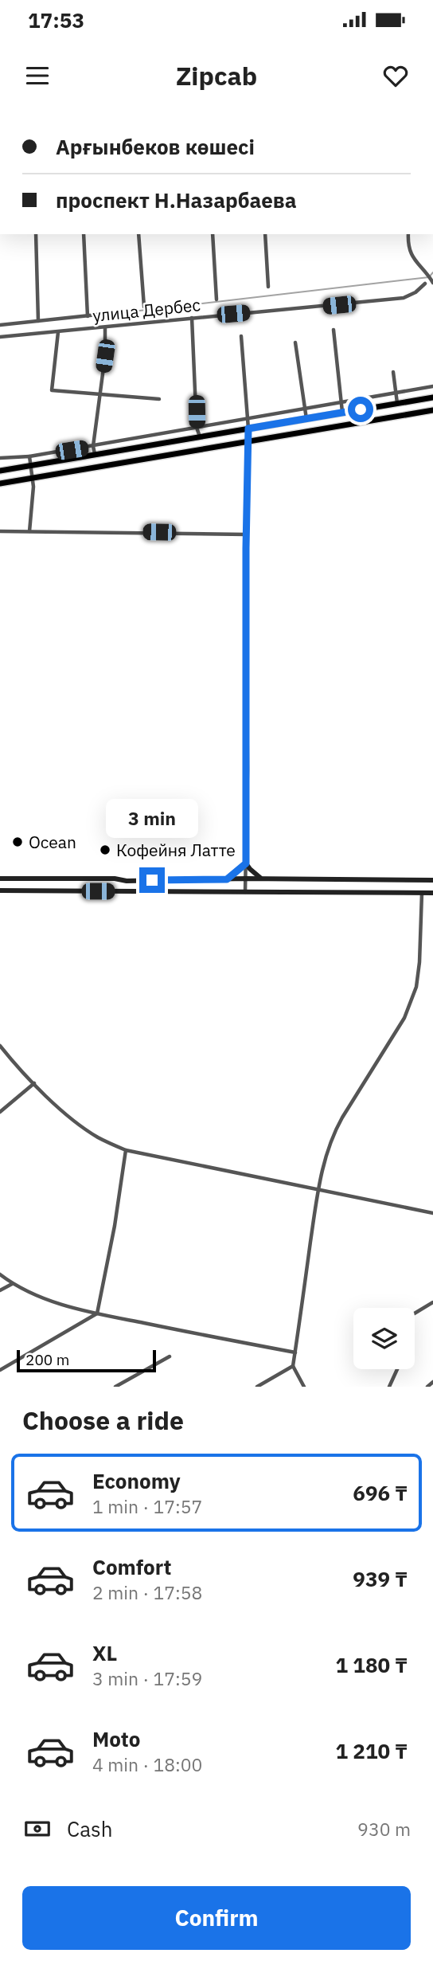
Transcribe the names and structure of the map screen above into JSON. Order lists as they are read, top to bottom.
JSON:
{
  "streets": {
    "street": ["улица Дербес"]
  },
  "places": ["Ocean", "Кофейня Латте"],
  "scale_bar": "200 m",
  "page": {
    "status": "17:53",
    "header": "Zipcab",
    "banner": ["Арғынбеков көшесі", "проспект Н.Назарбаева"],
    "bubble": "3 min",
    "scale": "200 m",
    "heading": "Choose a ride",
    "list": [
      {
        "name": "Economy",
        "note": "1 min · 17:57",
        "value": "696 ₸"
      },
      {
        "name": "Comfort",
        "note": "2 min · 17:58",
        "value": "939 ₸"
      },
      {
        "name": "XL",
        "note": "3 min · 17:59",
        "value": "1 180 ₸"
      },
      {
        "name": "Moto",
        "note": "4 min · 18:00",
        "value": "1 210 ₸"
      }
    ],
    "pay": ["Cash", "930 m"],
    "buttons": "Confirm"
  }
}
